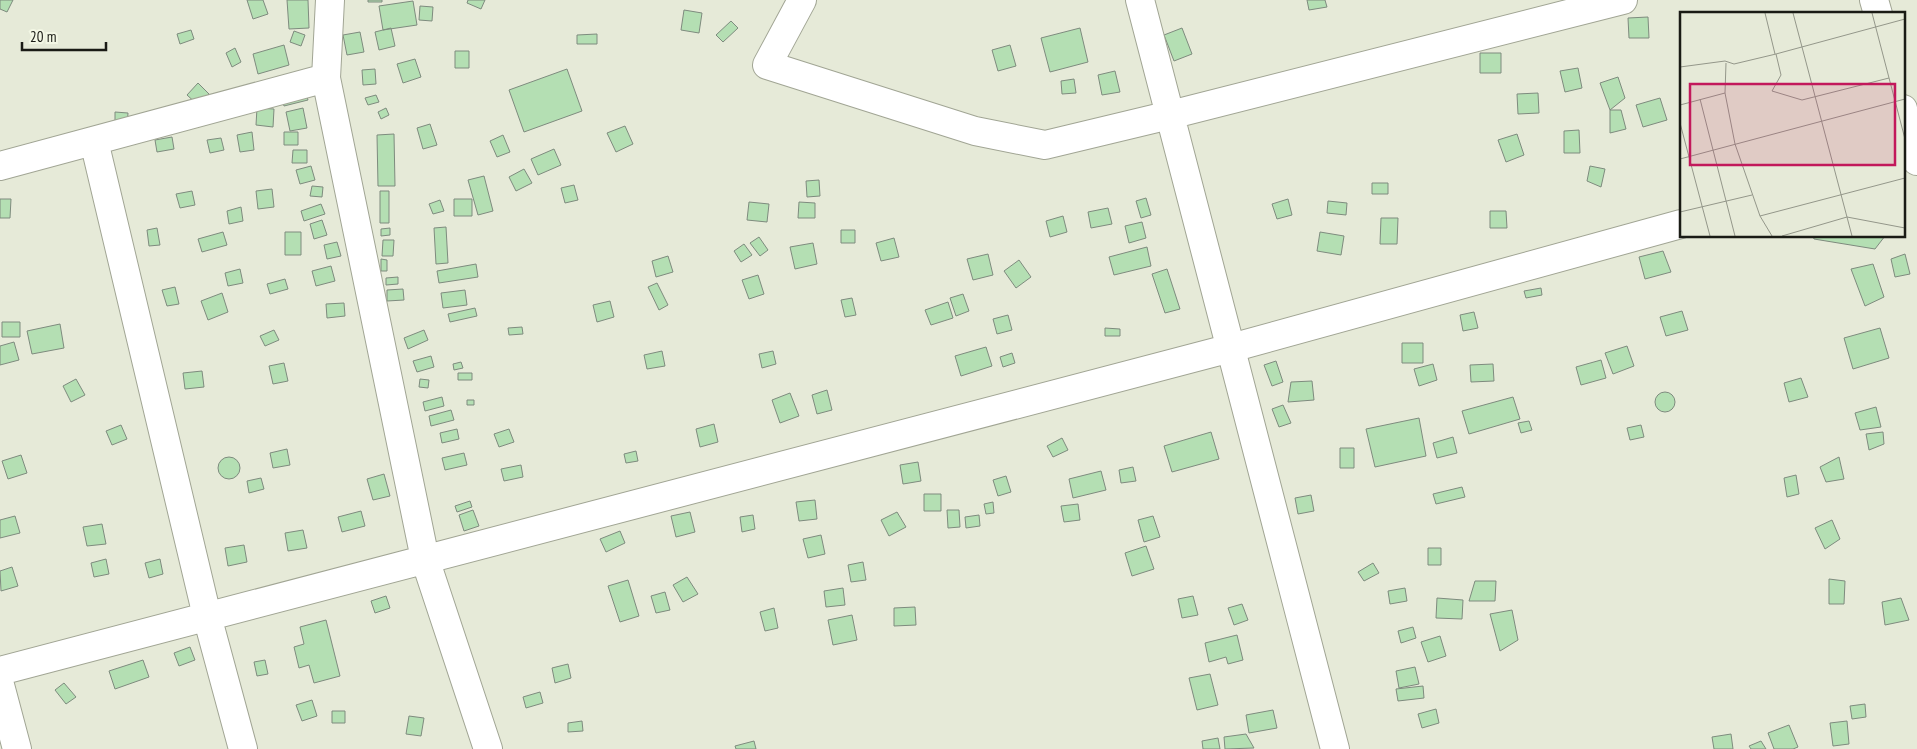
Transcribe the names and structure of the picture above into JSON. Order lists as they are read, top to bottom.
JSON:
{
  "scale_bar": "20 m"
}
